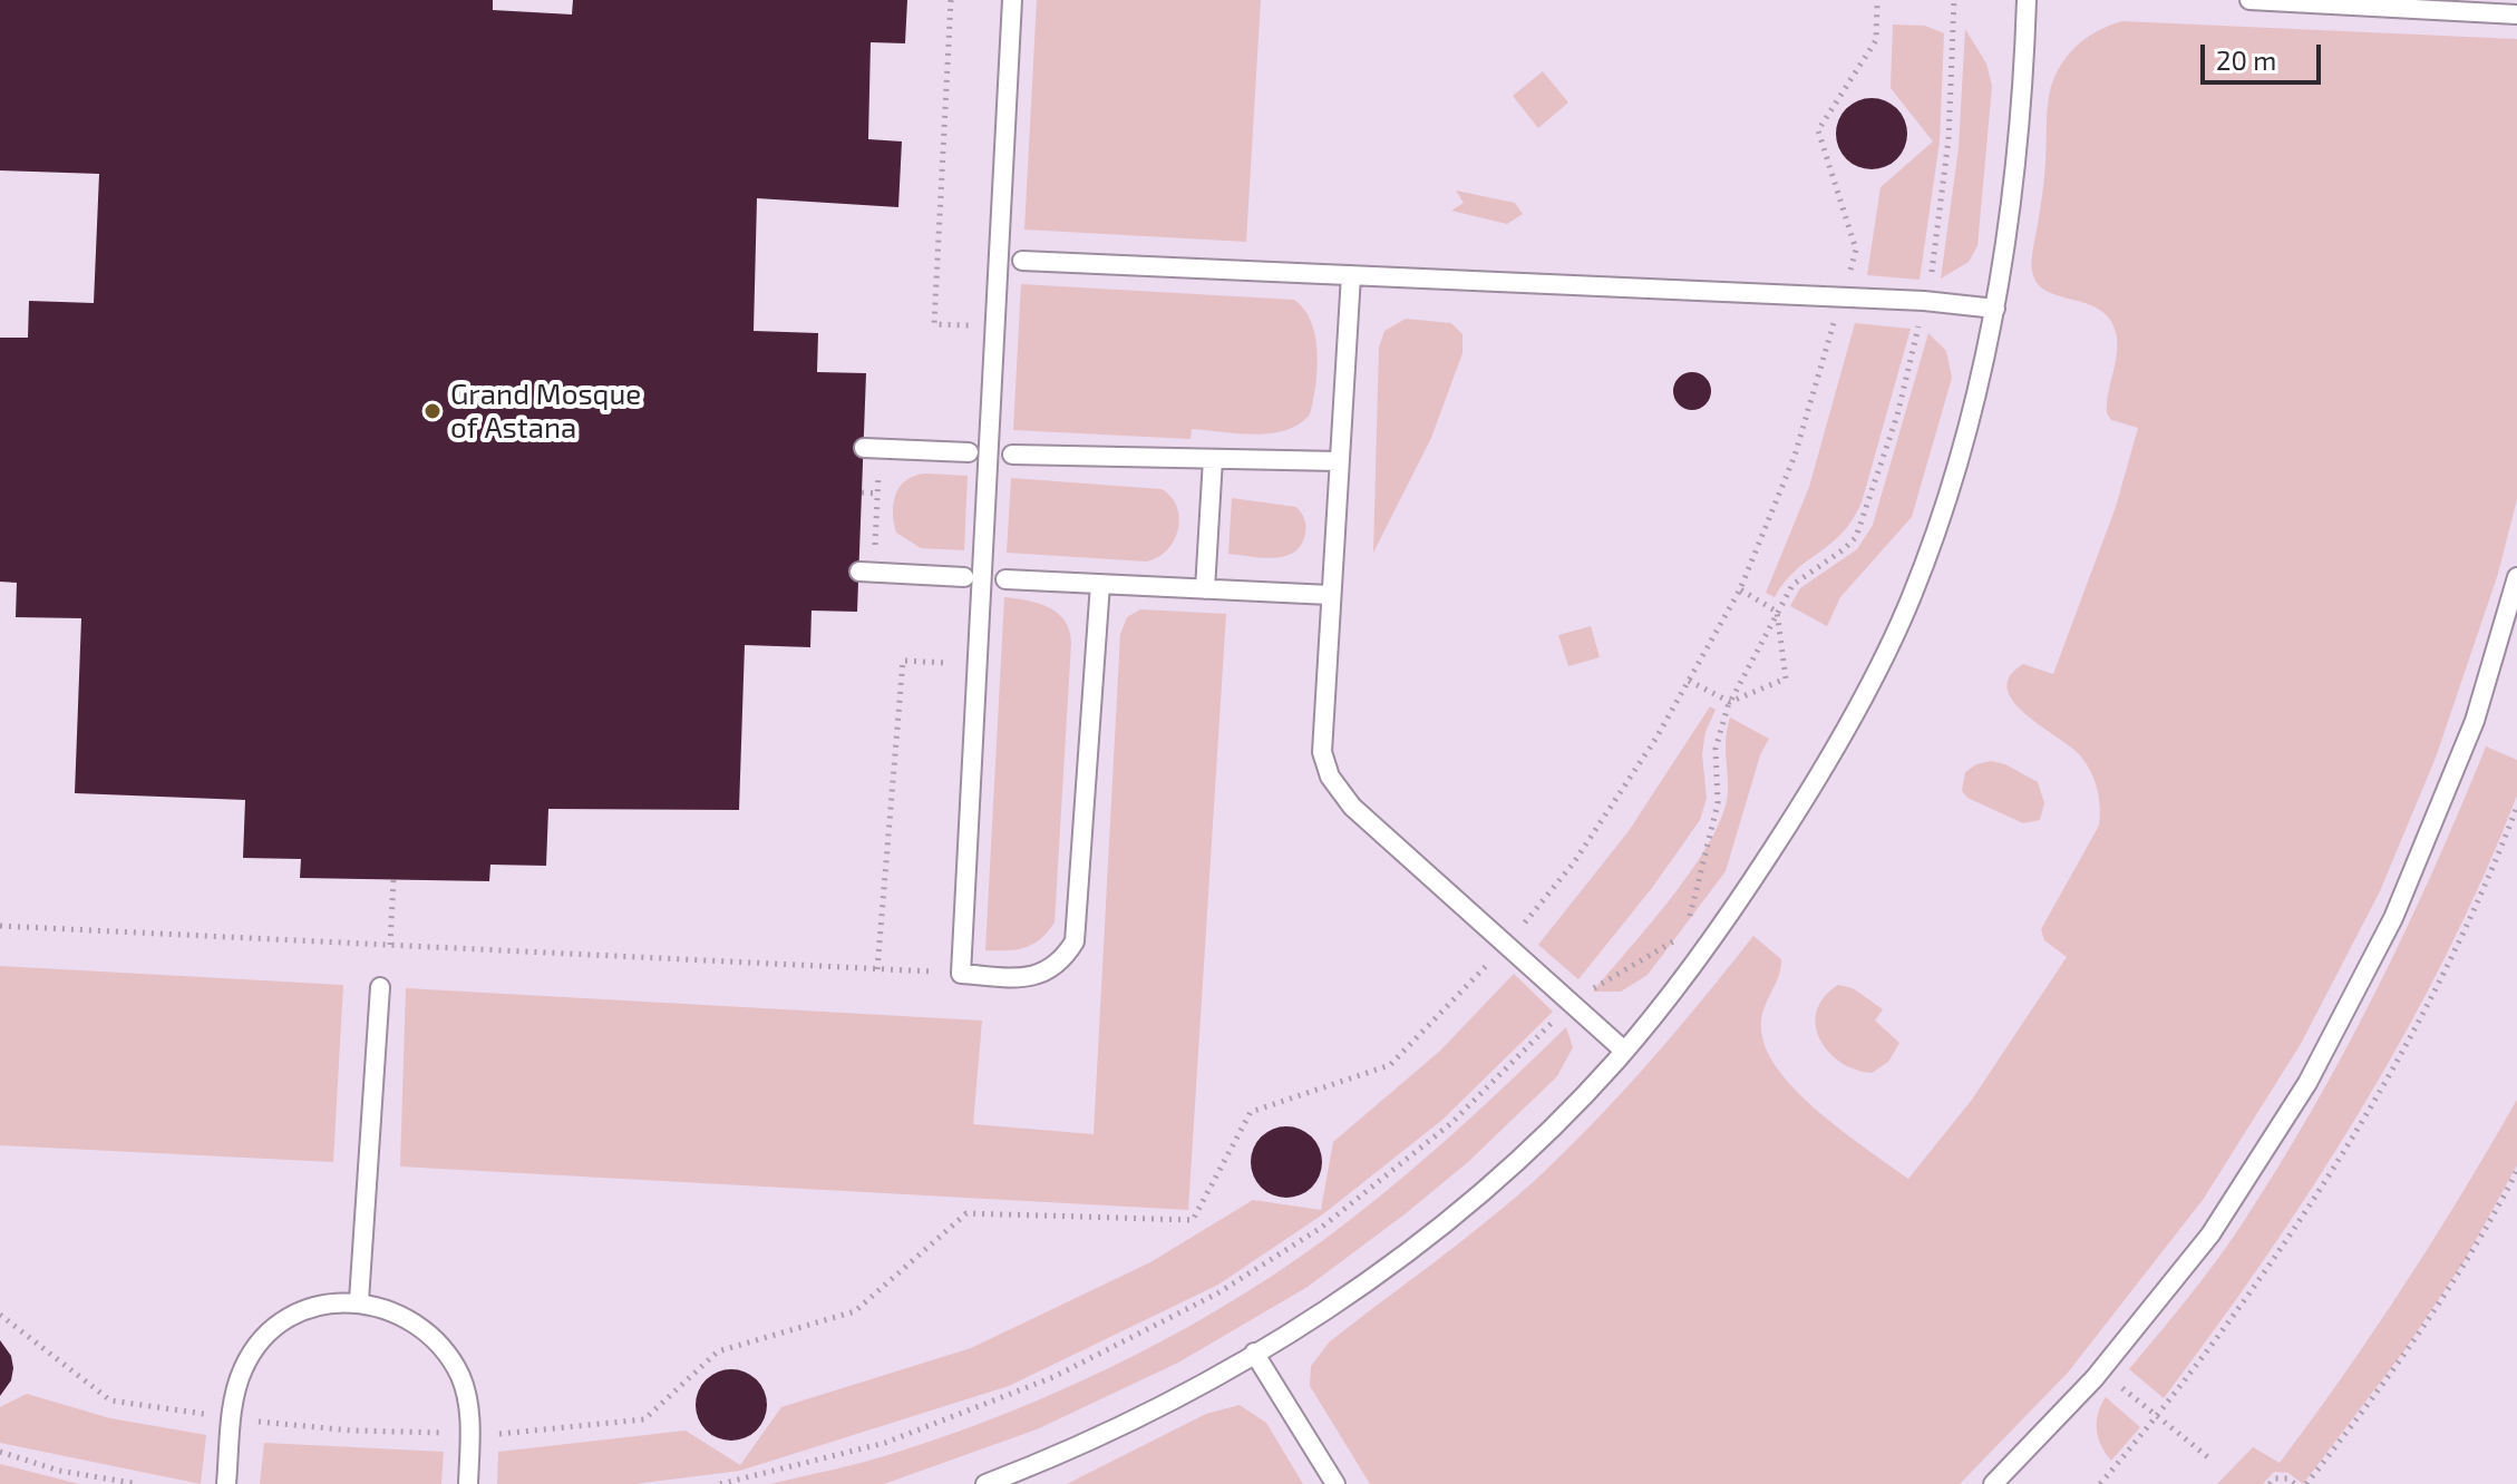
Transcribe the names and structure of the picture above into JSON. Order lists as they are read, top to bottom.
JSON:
{
  "places": ["Grand Mosque of Astana"],
  "scale_bar": "20 m"
}
